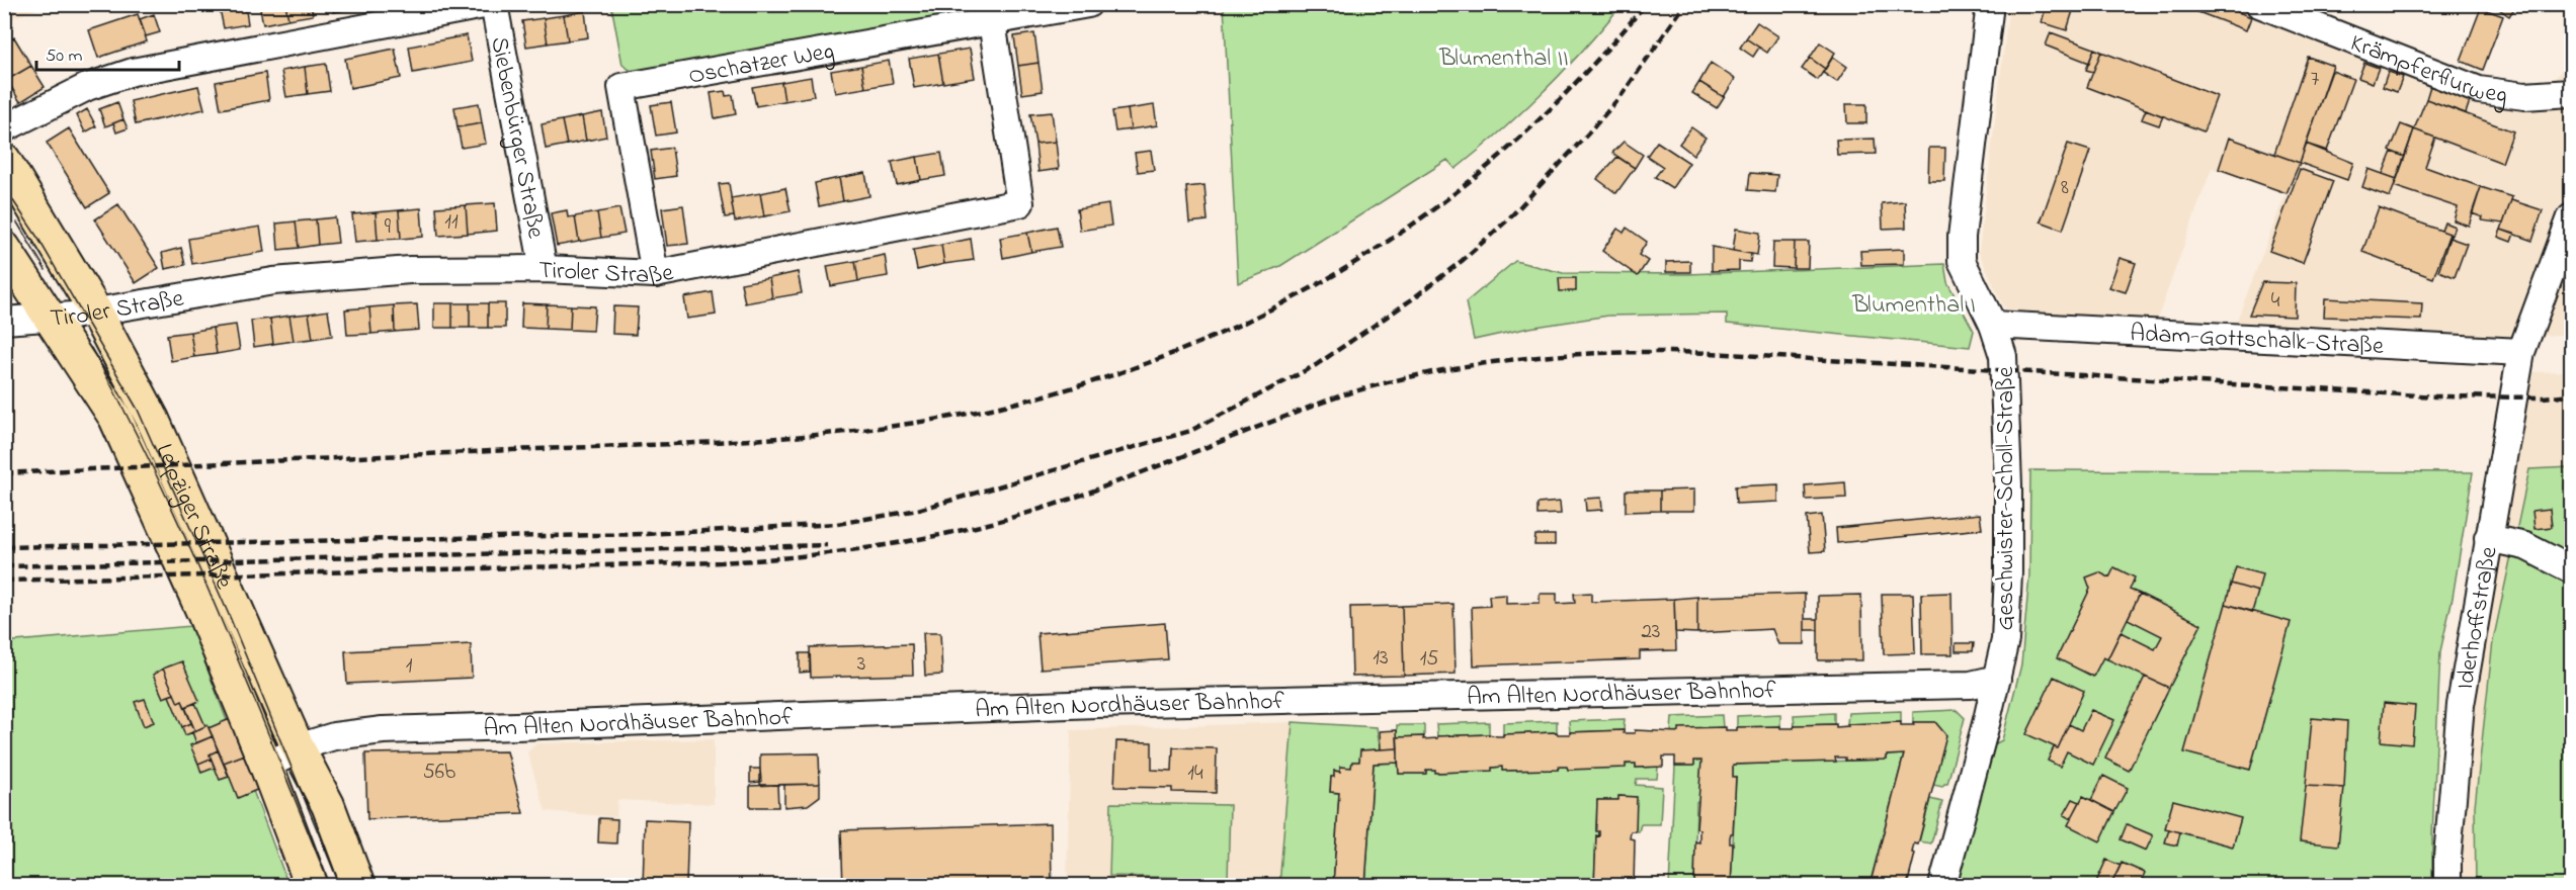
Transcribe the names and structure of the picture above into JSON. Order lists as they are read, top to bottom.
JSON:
{
  "streets": {
    "main road": ["Leipziger Straße"],
    "street": [
      "Oschatzer Weg",
      "Krämpferflurweg",
      "Siebenbürger Straße",
      "Tiroler Straße",
      "Adam-Gottschalk-Straße",
      "Geschwister-Scholl-Straße",
      "Iderhoffstraße",
      "Am Alten Nordhäuser Bahnhof"
    ]
  },
  "crossings": [
    ["Oschatzer Weg", "Tiroler Straße"],
    ["Siebenbürger Straße", "Tiroler Straße"],
    ["Tiroler Straße", "Leipziger Straße"],
    ["Adam-Gottschalk-Straße", "Geschwister-Scholl-Straße"],
    ["Adam-Gottschalk-Straße", "Iderhoffstraße"],
    ["Geschwister-Scholl-Straße", "Am Alten Nordhäuser Bahnhof"],
    ["Leipziger Straße", "Am Alten Nordhäuser Bahnhof"]
  ],
  "parks": ["Blumenthal II", "Blumenthal I"],
  "house_numbers": [
    "7",
    "8",
    "11",
    "9",
    "4",
    "23",
    "13",
    "15",
    "3",
    "1",
    "56b",
    "14"
  ],
  "scale_bar": "50 m"
}
